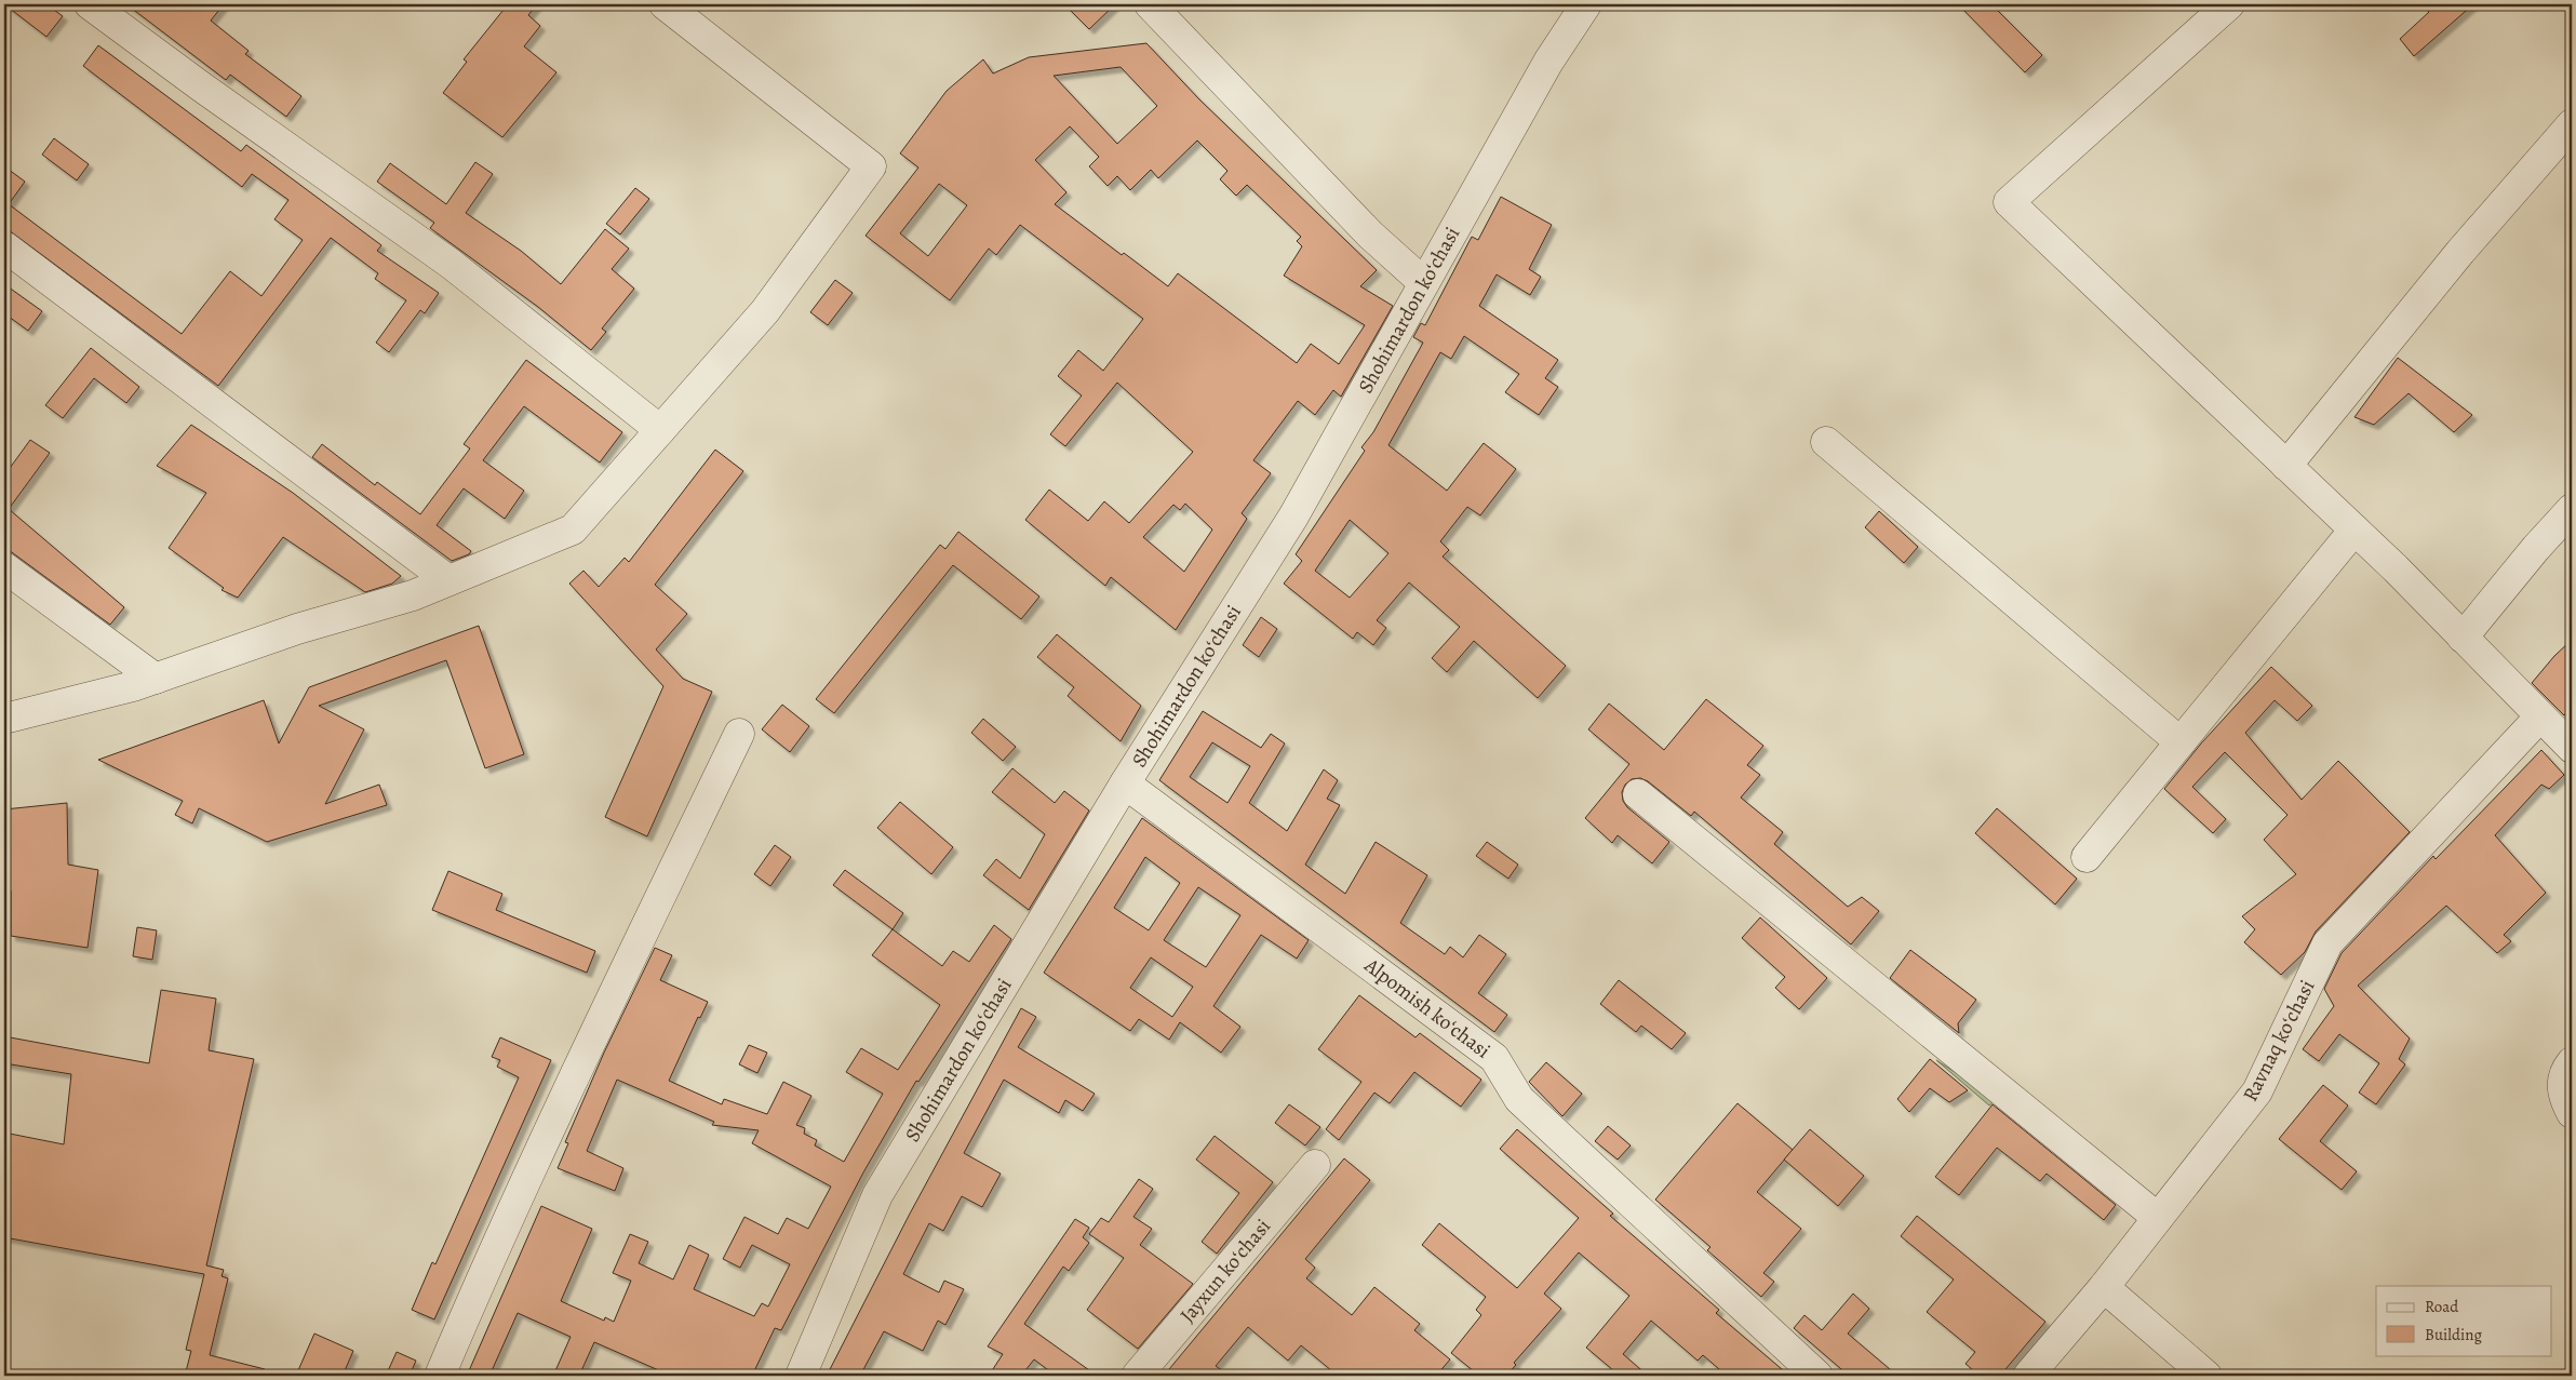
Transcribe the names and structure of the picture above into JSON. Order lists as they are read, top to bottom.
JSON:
{
  "streets": {
    "street": [
      "Shohimardon koʻchasi",
      "Alpomish koʻchasi",
      "Ravnaq koʻchasi",
      "Jayxun koʻchasi"
    ]
  },
  "crossings": [
    ["Shohimardon koʻchasi", "Alpomish koʻchasi"]
  ],
  "legend": ["Road", "Building"]
}
